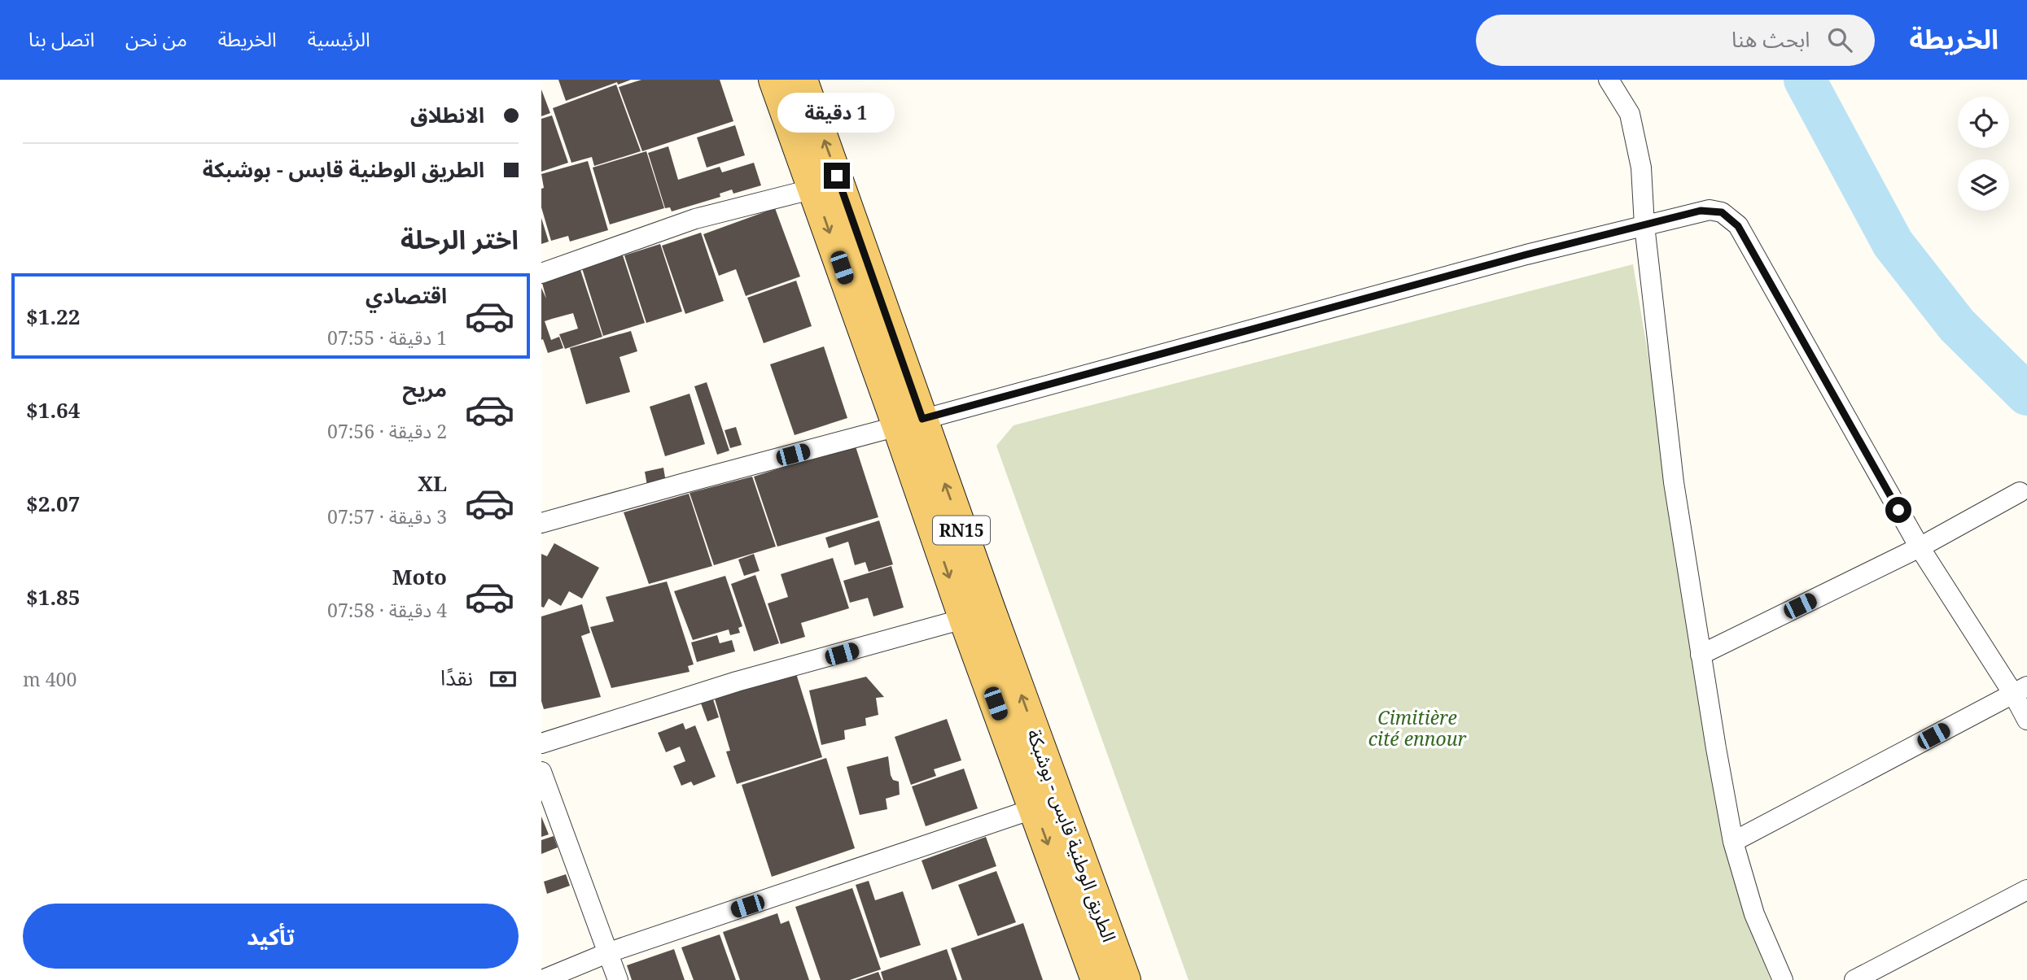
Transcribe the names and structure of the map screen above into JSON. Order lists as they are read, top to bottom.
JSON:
{
  "streets": {
    "main road": ["RN15", "الطريق الوطنية قابس - بوشبكة"]
  },
  "parks": ["Cimitière cité ennour"],
  "page": {
    "header": "الخريطة",
    "search": "ابحث هنا",
    "nav": [
      "الرئيسية",
      "الخريطة",
      "من نحن",
      "اتصل بنا"
    ],
    "banner": ["الانطلاق", "الطريق الوطنية قابس - بوشبكة"],
    "bubble": "1 دقيقة",
    "heading": "اختر الرحلة",
    "list": [
      {
        "name": "اقتصادي",
        "note": "1 دقيقة · 07:55",
        "value": "$1.22"
      },
      {
        "name": "مريح",
        "note": "2 دقيقة · 07:56",
        "value": "$1.64"
      },
      {
        "name": "XL",
        "note": "3 دقيقة · 07:57",
        "value": "$2.07"
      },
      {
        "name": "Moto",
        "note": "4 دقيقة · 07:58",
        "value": "$1.85"
      }
    ],
    "pay": ["نقدًا", "400 m"],
    "buttons": "تأكيد"
  }
}
